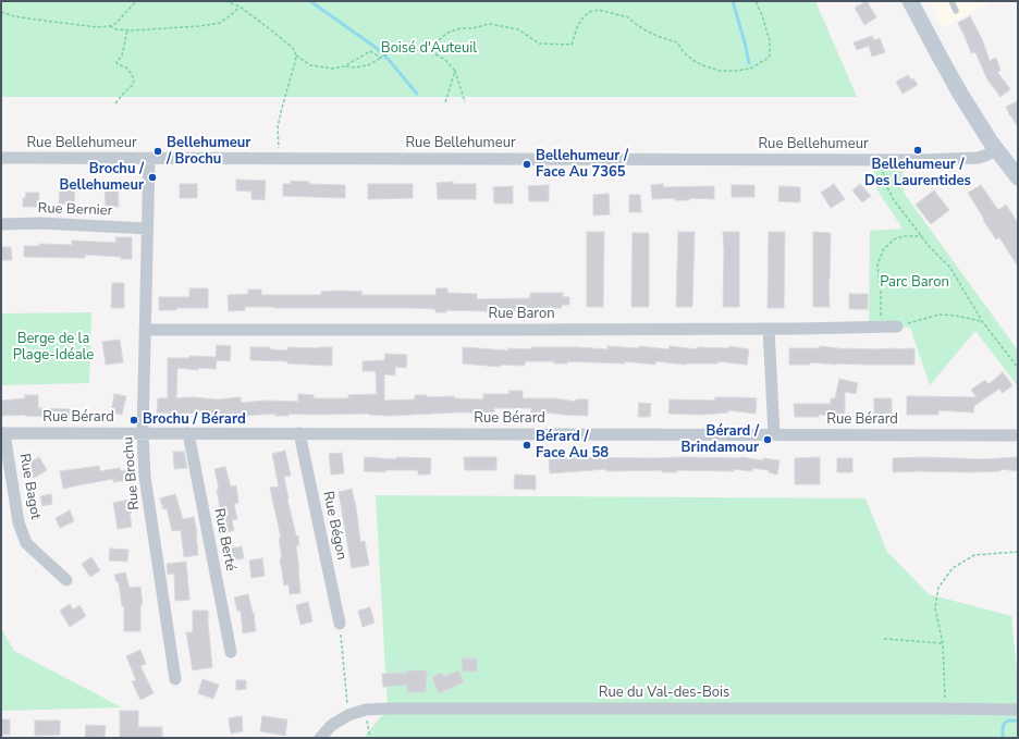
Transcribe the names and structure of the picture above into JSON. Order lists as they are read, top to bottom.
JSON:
{
  "streets": {
    "street": [
      "Rue Bellehumeur",
      "Rue Bernier",
      "Rue Baron",
      "Rue Bérard",
      "Rue Brochu",
      "Rue Bagot",
      "Rue Bégon",
      "Rue Berté",
      "Rue du Val-des-Bois"
    ]
  },
  "crossings": [
    ["Rue Bellehumeur", "Rue Brochu"],
    ["Rue Bernier", "Rue Brochu"],
    ["Rue Baron", "Rue Brochu"],
    ["Rue Bérard", "Rue Brochu"],
    ["Rue Bérard", "Rue Bagot"],
    ["Rue Bérard", "Rue Bégon"],
    ["Rue Bérard", "Rue Berté"]
  ],
  "parks": ["Boisé d'Auteuil", "Parc Baron", "Berge de la Plage-Idéale"],
  "places": [
    "Bellehumeur / Des Laurentides",
    "Bellehumeur / Brochu",
    "Bellehumeur / Face Au 7365",
    "Brochu / Bellehumeur",
    "Brochu / Bérard",
    "Bérard / Brindamour",
    "Bérard / Face Au 58"
  ]
}
